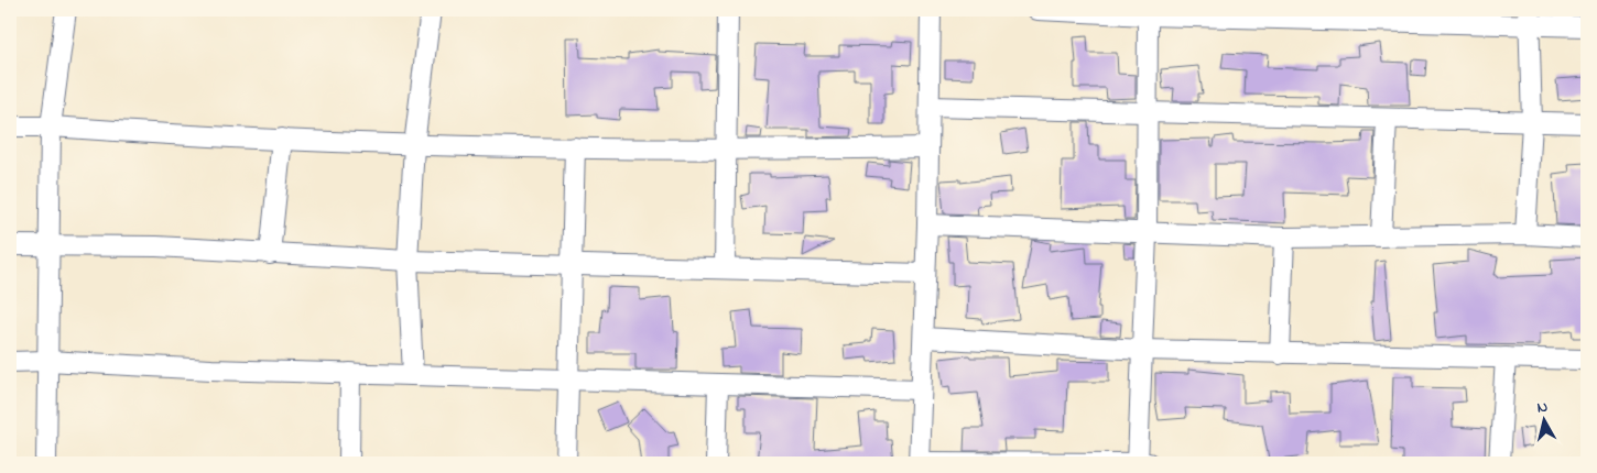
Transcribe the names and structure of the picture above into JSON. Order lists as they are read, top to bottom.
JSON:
{
  "north": "top"
}
